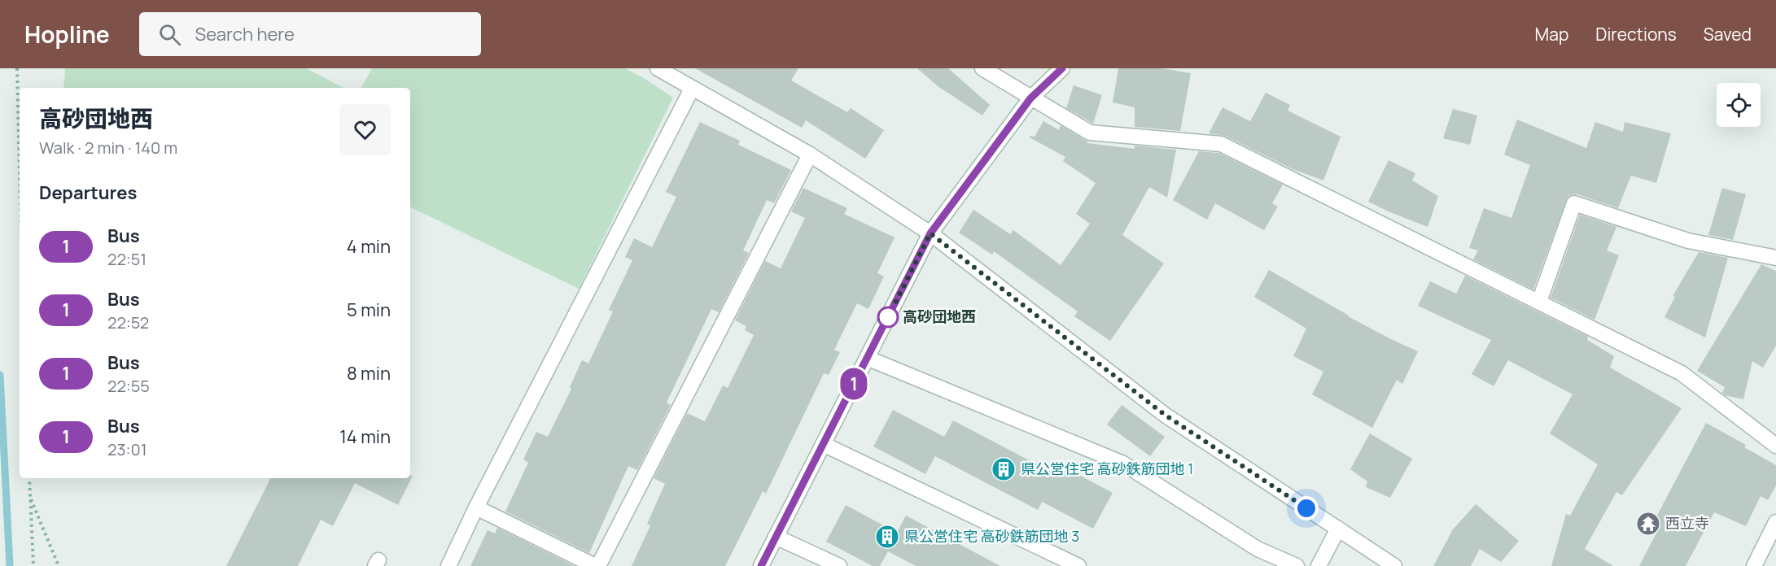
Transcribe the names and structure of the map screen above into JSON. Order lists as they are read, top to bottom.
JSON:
{
  "places": {
    "other": ["高砂団地西"],
    "building": ["県公営住宅 高砂鉄筋団地 1", "県公営住宅 高砂鉄筋団地 3"],
    "temple": ["西立寺"]
  },
  "lines": ["bus line 1"],
  "page": {
    "header": "Hopline",
    "search": "Search here",
    "nav": ["Map", "Directions", "Saved"],
    "on_map": "1",
    "heading": [
      ["高砂団地西", "Walk · 2 min · 140 m"],
      "Departures"
    ],
    "list": [
      {
        "mark": "1",
        "name": "Bus",
        "note": "22:51",
        "value": "4 min"
      },
      {
        "mark": "1",
        "name": "Bus",
        "note": "22:52",
        "value": "5 min"
      },
      {
        "mark": "1",
        "name": "Bus",
        "note": "22:55",
        "value": "8 min"
      },
      {
        "mark": "1",
        "name": "Bus",
        "note": "23:01",
        "value": "14 min"
      }
    ]
  }
}
